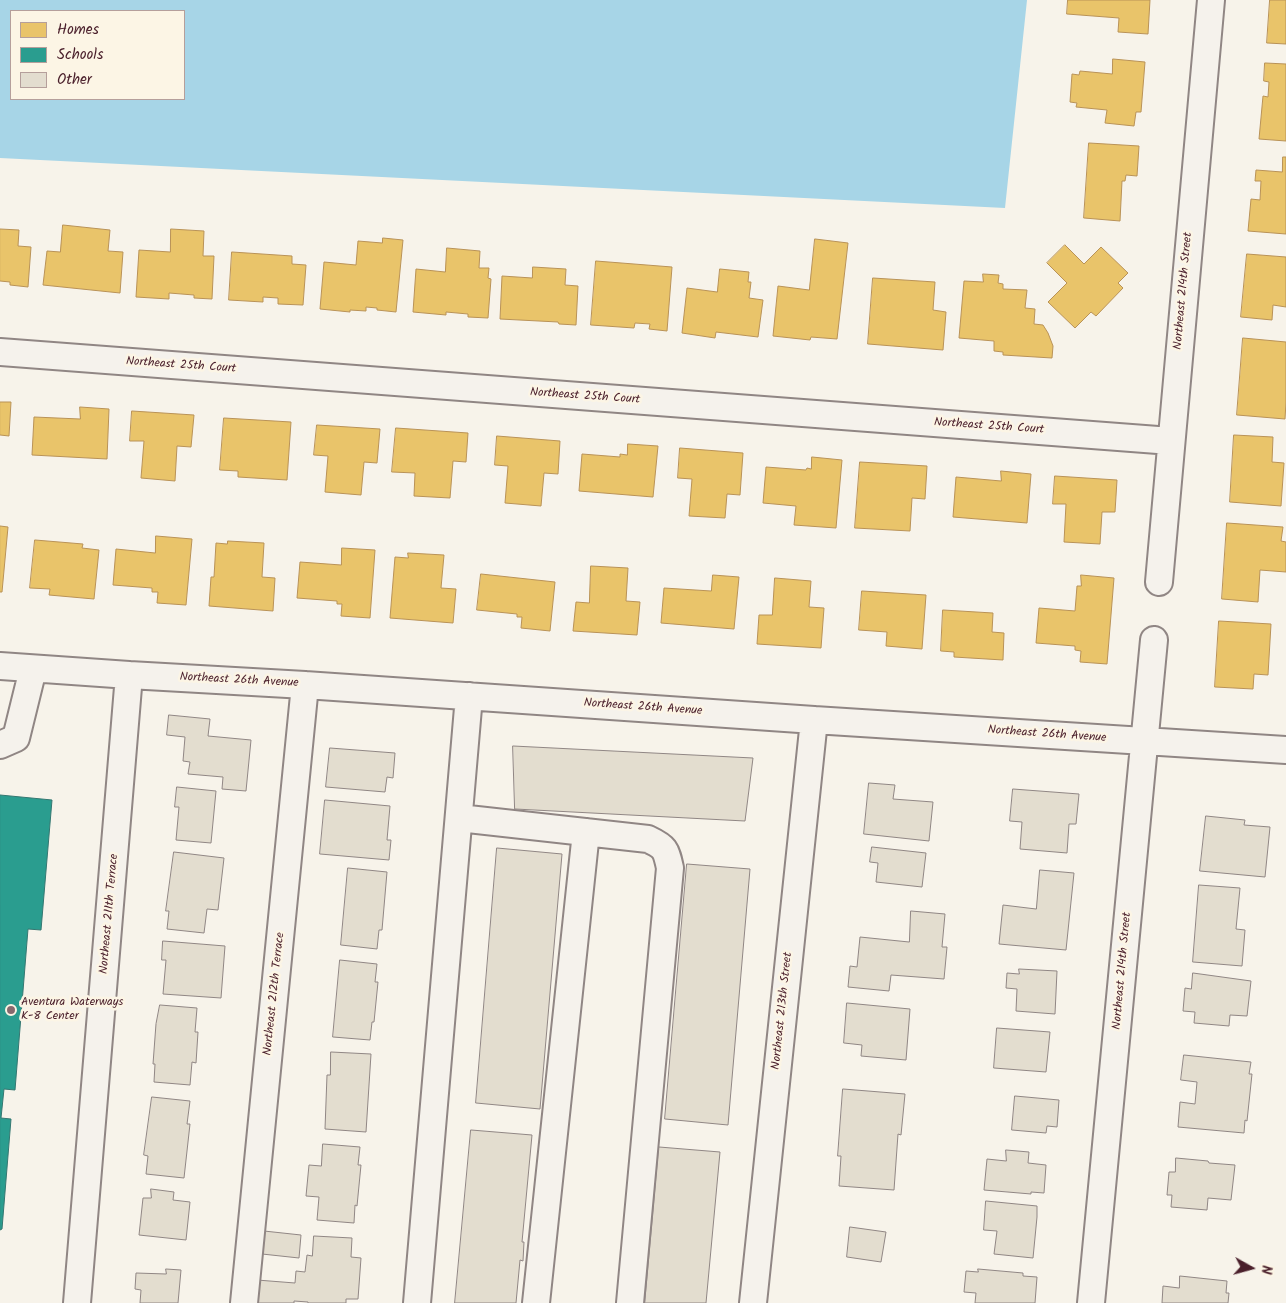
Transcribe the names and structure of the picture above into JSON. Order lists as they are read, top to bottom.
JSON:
{
  "streets": {
    "street": [
      "Northeast 214th Street",
      "Northeast 25th Court",
      "Northeast 26th Avenue",
      "Northeast 211th Terrace",
      "Northeast 212th Terrace",
      "Northeast 213th Street"
    ]
  },
  "crossings": [
    ["Northeast 214th Street", "Northeast 25th Court"],
    ["Northeast 214th Street", "Northeast 26th Avenue"],
    ["Northeast 26th Avenue", "Northeast 211th Terrace"],
    ["Northeast 26th Avenue", "Northeast 212th Terrace"],
    ["Northeast 26th Avenue", "Northeast 213th Street"]
  ],
  "places": ["Aventura Waterways K-8 Center"],
  "legend": ["Homes", "Schools", "Other"],
  "north": "right"
}
